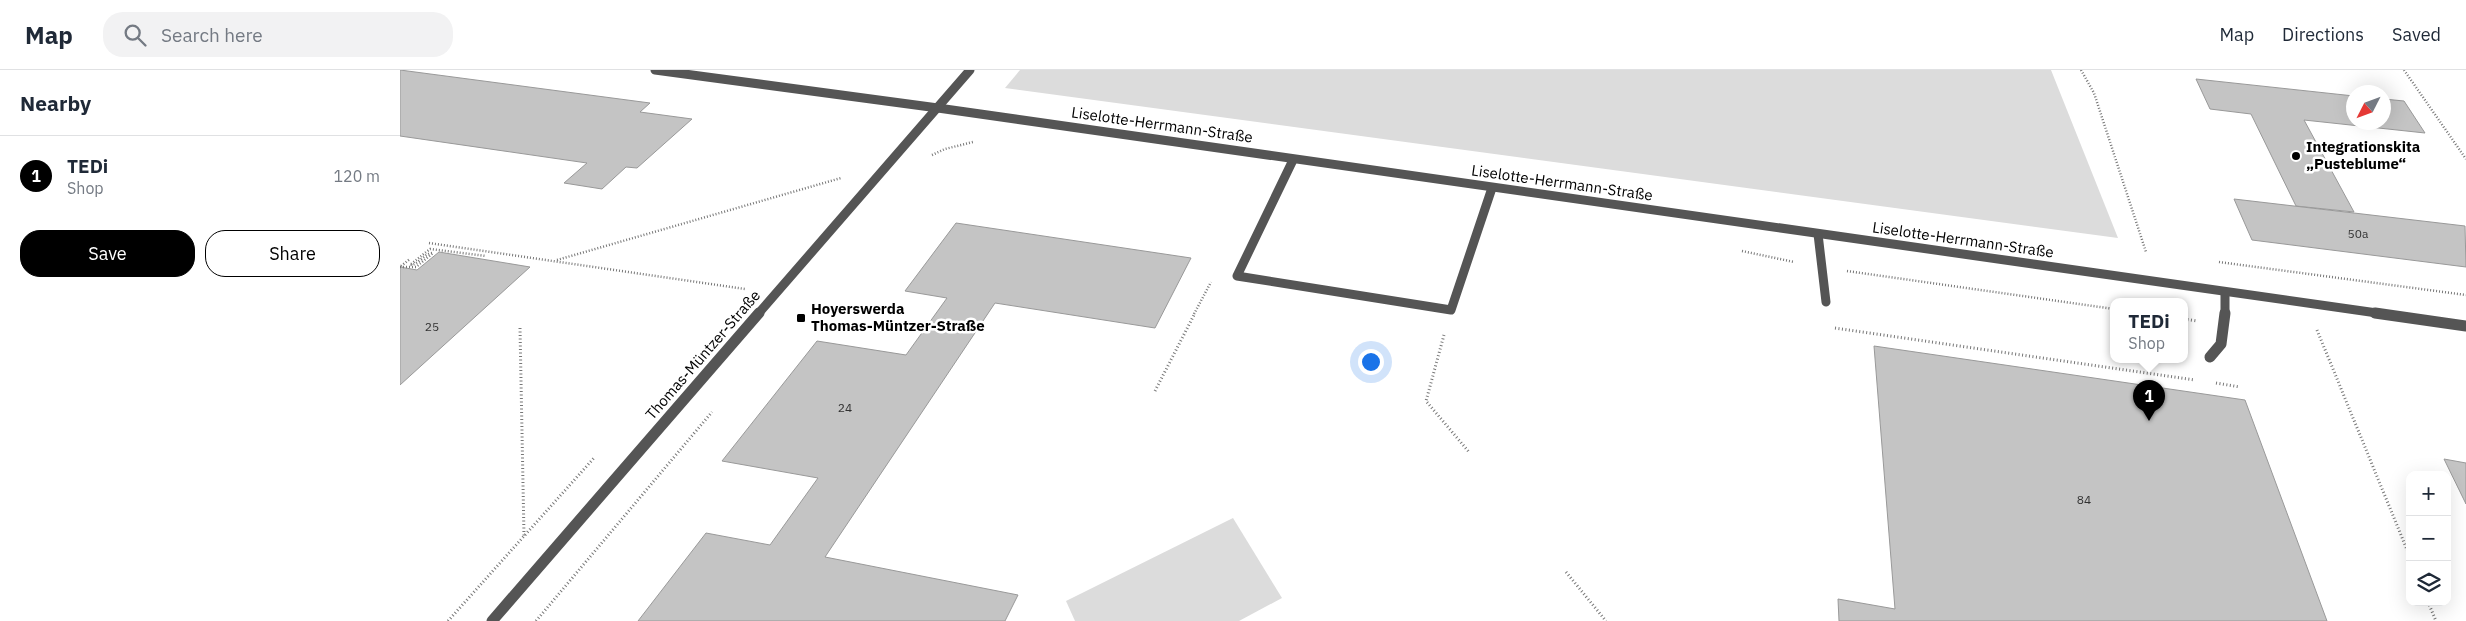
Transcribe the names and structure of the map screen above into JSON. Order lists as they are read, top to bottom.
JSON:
{
  "streets": {
    "street": ["Liselotte-Herrmann-Straße", "Thomas-Müntzer-Straße"]
  },
  "crossings": [
    ["Liselotte-Herrmann-Straße", "Thomas-Müntzer-Straße"]
  ],
  "places": {
    "other": ["Integrationskita „Pusteblume“"],
    "transit": ["Hoyerswerda Thomas-Müntzer-Straße"]
  },
  "house_numbers": [
    "50a",
    "25",
    "24",
    "84"
  ],
  "north": "bottom left",
  "page": {
    "header": "Map",
    "search": "Search here",
    "nav": ["Map", "Directions", "Saved"],
    "heading": "Nearby",
    "list": [
      {
        "mark": "1",
        "name": "TEDi",
        "note": "Shop",
        "value": "120 m"
      }
    ],
    "buttons": ["Save", "Share"],
    "popup": ["TEDi", "Shop"],
    "pins": "1",
    "map_buttons": ["+", "−"]
  }
}
